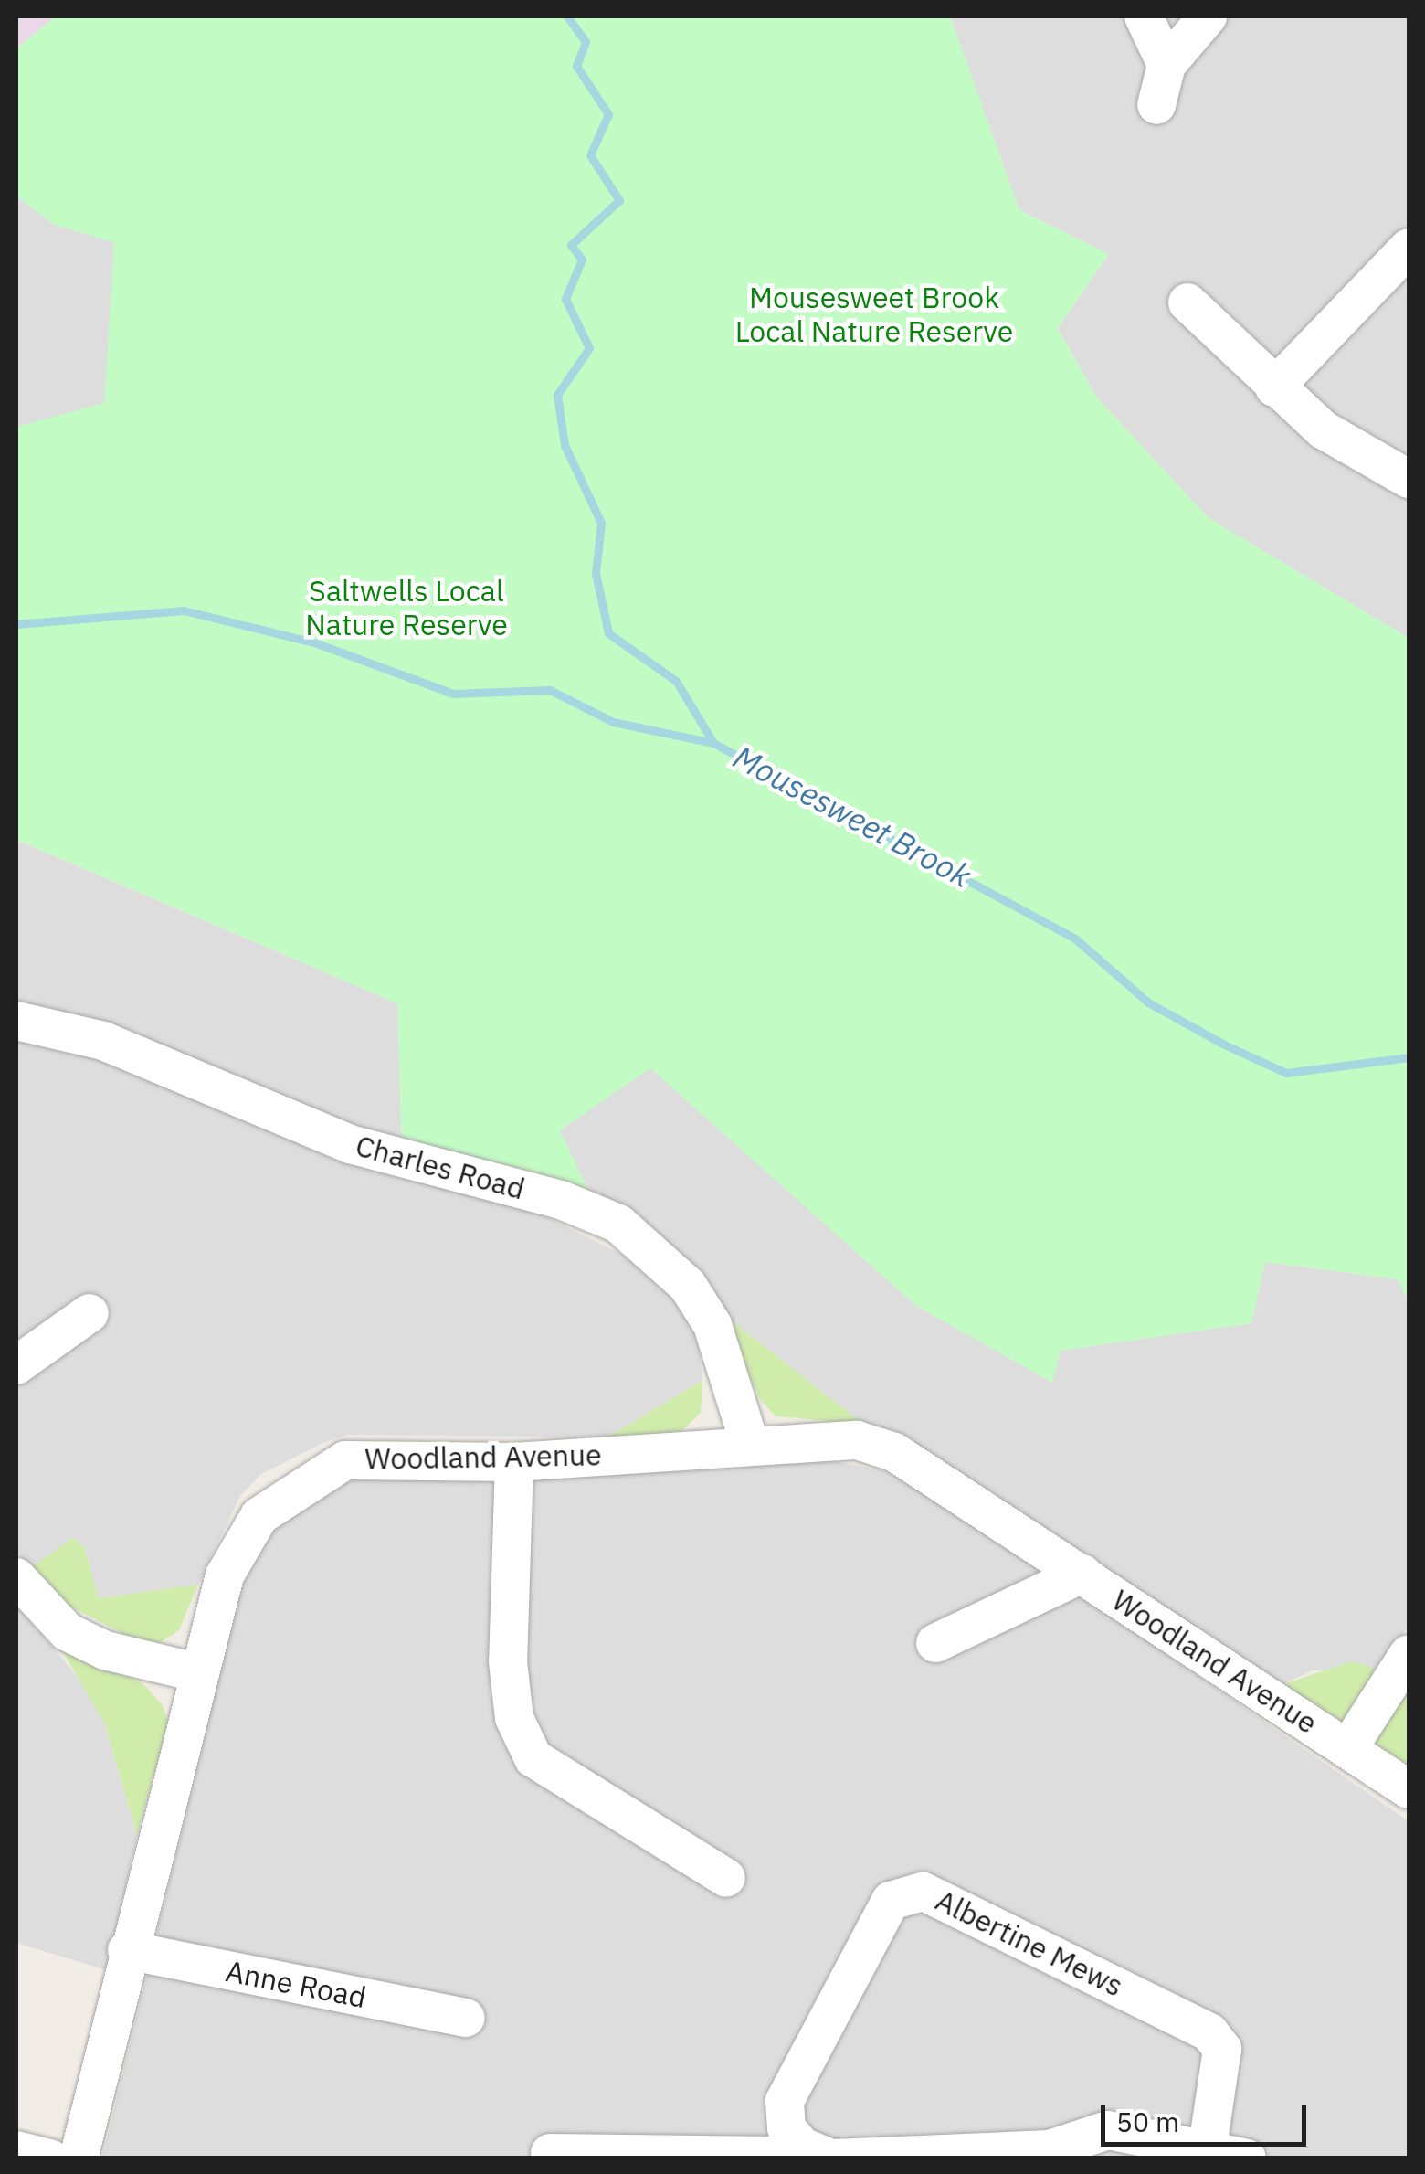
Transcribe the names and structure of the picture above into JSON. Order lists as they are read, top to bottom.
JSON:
{
  "streets": {
    "street": [
      "Charles Road",
      "Woodland Avenue",
      "Albertine Mews",
      "Anne Road"
    ]
  },
  "crossings": [
    ["Charles Road", "Woodland Avenue"],
    ["Woodland Avenue", "Anne Road"]
  ],
  "water": ["Mousesweet Brook"],
  "parks": ["Mousesweet Brook Local Nature Reserve", "Saltwells Local Nature Reserve"],
  "scale_bar": "50 m"
}
